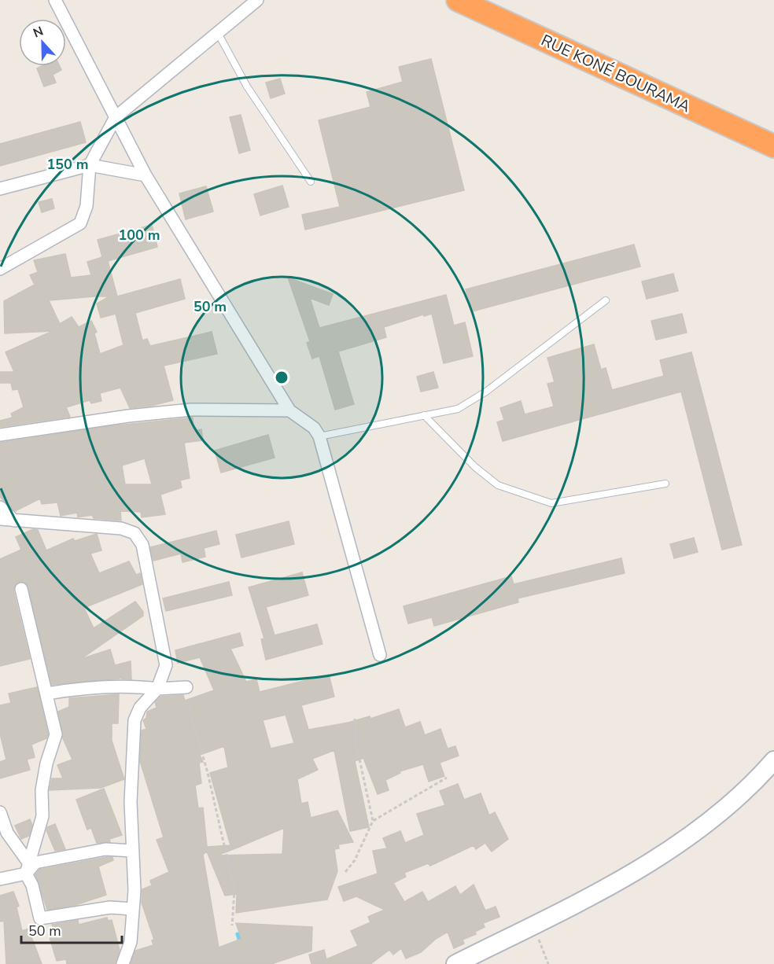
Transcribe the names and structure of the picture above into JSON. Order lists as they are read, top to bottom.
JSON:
{
  "streets": {
    "highway": ["RUE KONÉ BOURAMA"]
  },
  "scale_bar": "50 m",
  "north": "top",
  "rings": ["150 m", "100 m", "50 m"]
}
